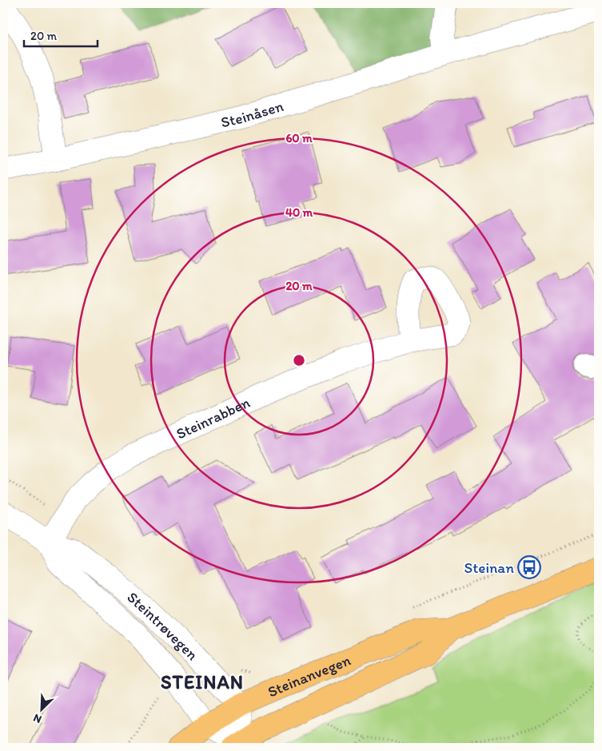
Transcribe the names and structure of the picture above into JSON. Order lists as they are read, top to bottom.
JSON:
{
  "streets": {
    "main road": ["Steinanvegen"],
    "street": ["Steinåsen", "Steinrabben", "Steintrøvegen"]
  },
  "crossings": [
    ["Steinrabben", "Steintrøvegen"],
    ["Steintrøvegen", "Steinanvegen"]
  ],
  "districts": ["STEINAN"],
  "places": {
    "bus stop": ["Steinan"]
  },
  "scale_bar": "20 m",
  "north": "bottom left",
  "rings": ["60 m", "40 m", "20 m"]
}
